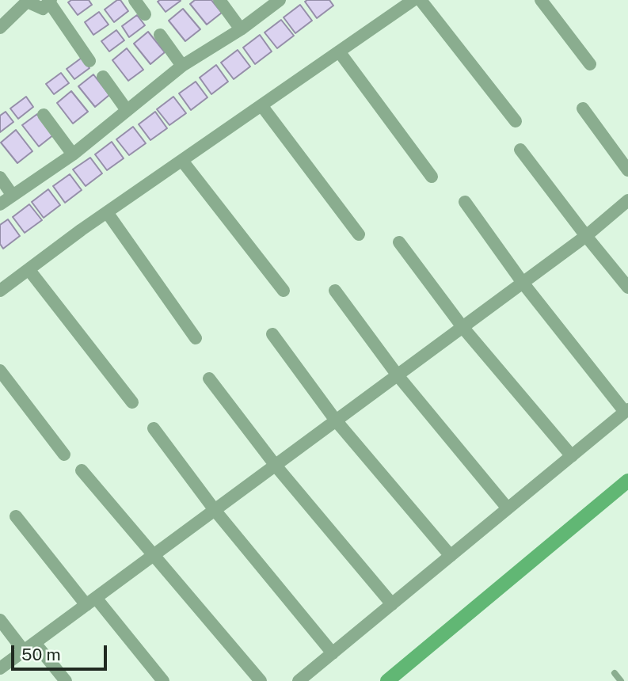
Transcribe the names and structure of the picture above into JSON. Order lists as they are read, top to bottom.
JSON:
{
  "scale_bar": "50 m"
}
